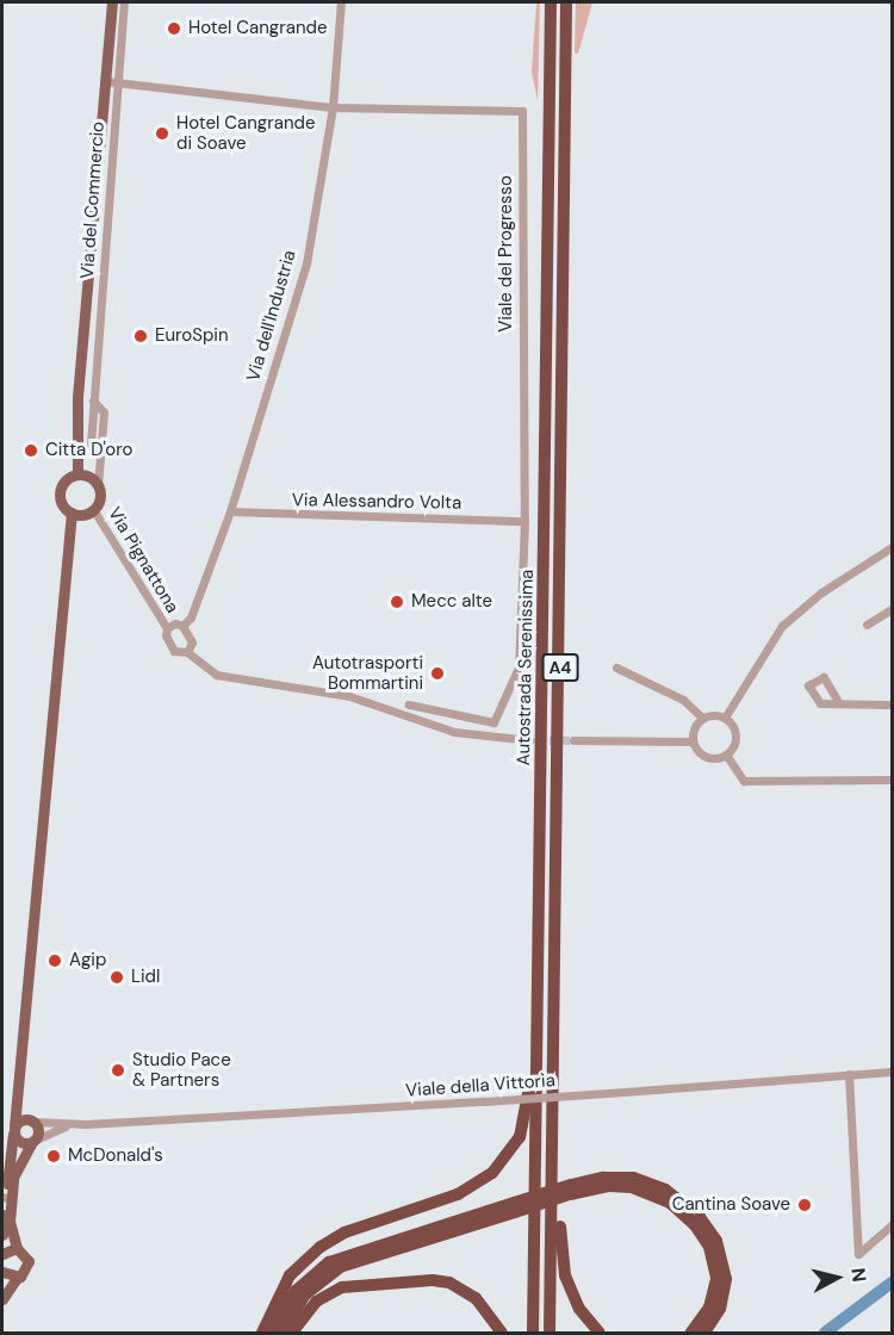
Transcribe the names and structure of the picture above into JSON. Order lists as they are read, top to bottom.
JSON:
{
  "streets": {
    "highway": ["Autostrada Serenissima", "A4"],
    "street": [
      "Via del Commercio",
      "Viale del Progresso",
      "Via dell'Industria",
      "Via Alessandro Volta",
      "Via Pignattona",
      "Viale della Vittoria"
    ]
  },
  "crossings": [
    ["Via del Commercio", "Viale del Progresso"],
    ["Via del Commercio", "Via Pignattona"],
    ["Viale del Progresso", "Via dell'Industria"],
    ["Viale del Progresso", "Via Alessandro Volta"],
    ["Via dell'Industria", "Via Alessandro Volta"],
    ["Via dell'Industria", "Via Pignattona"]
  ],
  "places": [
    "Hotel Cangrande",
    "Hotel Cangrande di Soave",
    "EuroSpin",
    "Citta D'oro",
    "Mecc alte",
    "Autotrasporti Bommartini",
    "Agip",
    "Lidl",
    "Studio Pace & Partners",
    "McDonald's",
    "Cantina Soave"
  ],
  "north": "right"
}
